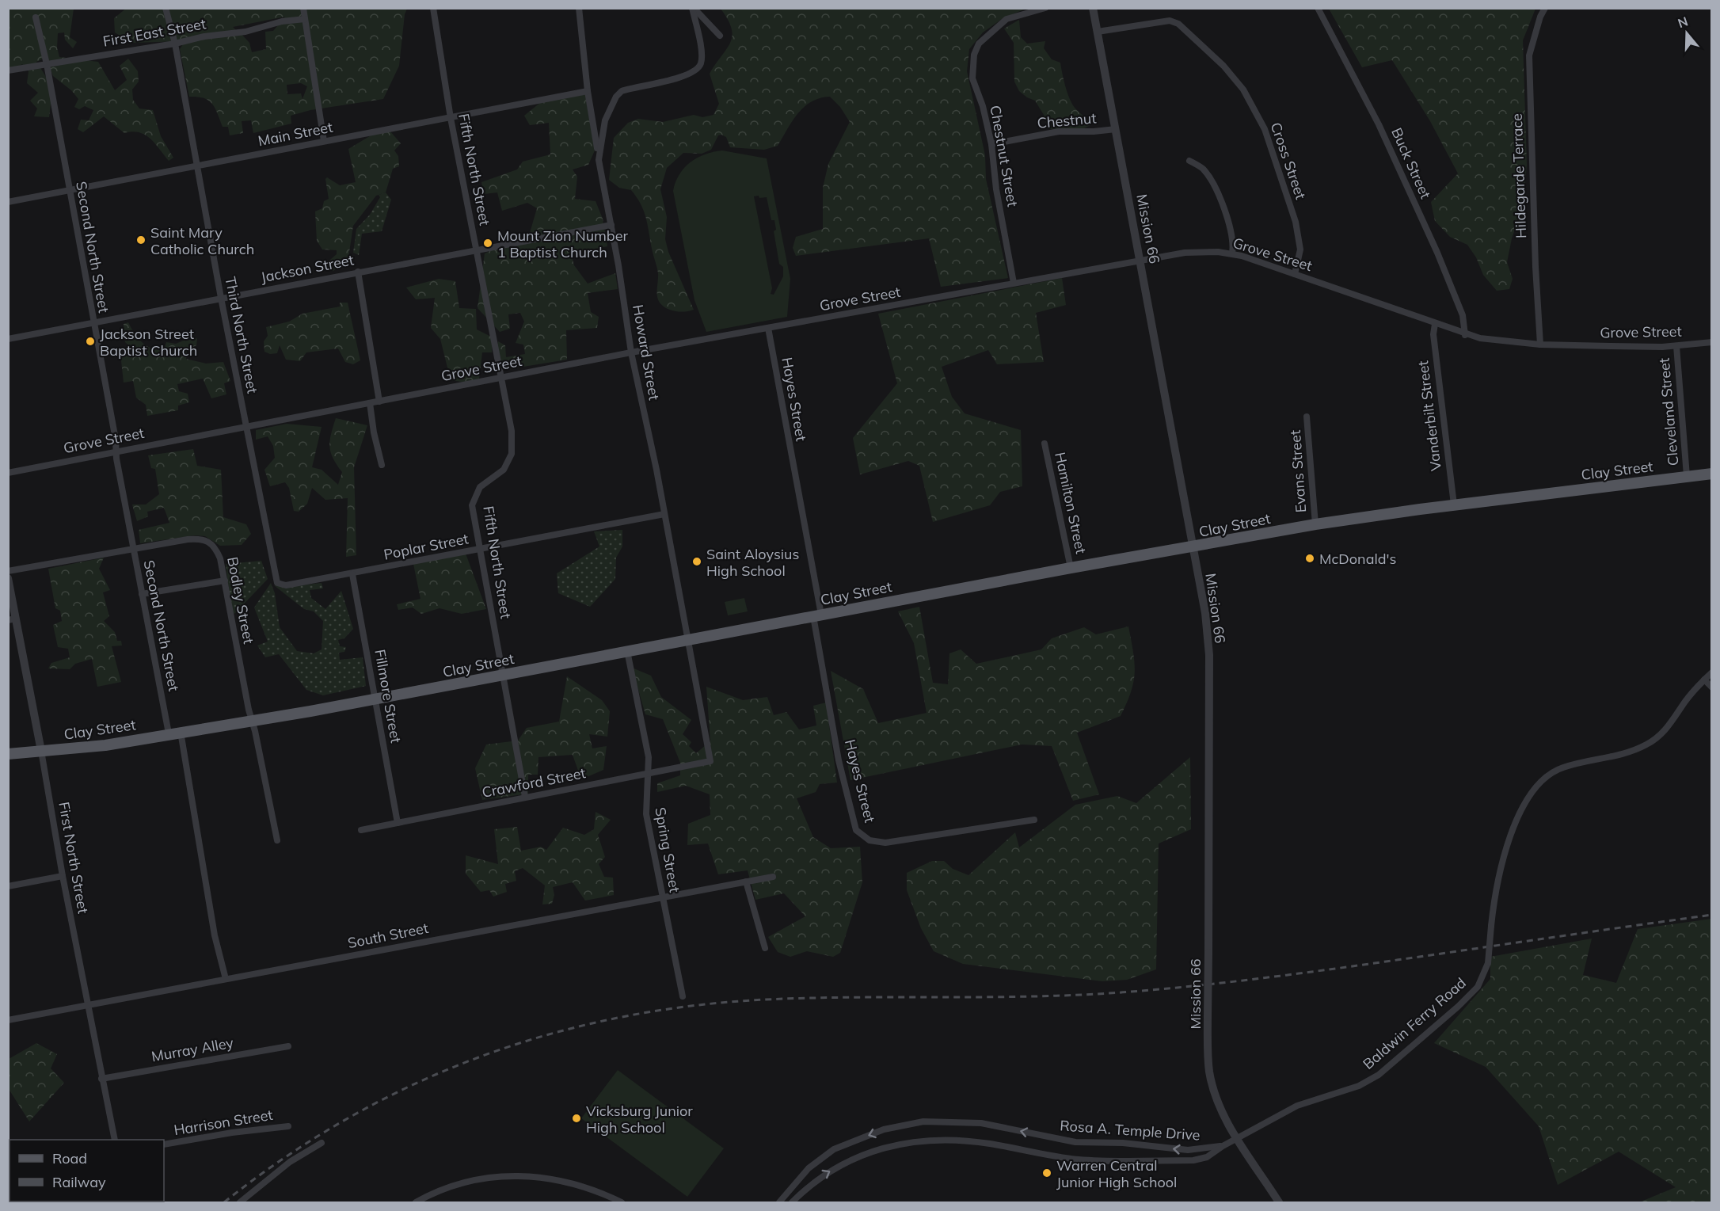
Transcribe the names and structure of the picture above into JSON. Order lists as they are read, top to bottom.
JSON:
{
  "streets": {
    "main road": ["Clay Street"],
    "street": [
      "First East Street",
      "Chestnut",
      "Main Street",
      "Chestnut Street",
      "Cross Street",
      "Buck Street",
      "Fifth North Street",
      "Hildegarde Terrace",
      "Mission 66",
      "Second North Street",
      "Grove Street",
      "Jackson Street",
      "Third North Street",
      "Howard Street",
      "Hayes Street",
      "Cleveland Street",
      "Vanderbilt Street",
      "Evans Street",
      "Hamilton Street",
      "Poplar Street",
      "Bodley Street",
      "Fillmore Street",
      "Crawford Street",
      "Spring Street",
      "First North Street",
      "South Street",
      "Baldwin Ferry Road",
      "Murray Alley",
      "Harrison Street",
      "Rosa A. Temple Drive"
    ]
  },
  "crossings": [
    ["First East Street", "Second North Street"],
    ["First East Street", "Third North Street"],
    ["Chestnut", "Chestnut Street"],
    ["Chestnut", "Mission 66"],
    ["Main Street", "Fifth North Street"],
    ["Main Street", "Second North Street"],
    ["Main Street", "Third North Street"],
    ["Chestnut Street", "Grove Street"],
    ["Cross Street", "Mission 66"],
    ["Cross Street", "Grove Street"],
    ["Buck Street", "Grove Street"],
    ["Fifth North Street", "Grove Street"],
    ["Fifth North Street", "Jackson Street"],
    ["Fifth North Street", "Clay Street"],
    ["Fifth North Street", "Poplar Street"],
    ["Fifth North Street", "Crawford Street"],
    ["Hildegarde Terrace", "Grove Street"],
    ["Mission 66", "Grove Street"],
    ["Mission 66", "Clay Street"],
    ["Mission 66", "Baldwin Ferry Road"],
    ["Mission 66", "Rosa A. Temple Drive"],
    ["Second North Street", "Grove Street"],
    ["Second North Street", "Jackson Street"],
    ["Second North Street", "Clay Street"],
    ["Second North Street", "Bodley Street"],
    ["Grove Street", "Third North Street"],
    ["Grove Street", "Howard Street"],
    ["Grove Street", "Hayes Street"],
    ["Grove Street", "Cleveland Street"],
    ["Grove Street", "Vanderbilt Street"],
    ["Jackson Street", "Third North Street"],
    ["Jackson Street", "Howard Street"],
    ["Third North Street", "Poplar Street"],
    ["Howard Street", "Clay Street"],
    ["Howard Street", "Poplar Street"],
    ["Howard Street", "Crawford Street"],
    ["Hayes Street", "Clay Street"],
    ["Cleveland Street", "Clay Street"],
    ["Vanderbilt Street", "Clay Street"],
    ["Clay Street", "Evans Street"],
    ["Clay Street", "Hamilton Street"],
    ["Clay Street", "Bodley Street"],
    ["Clay Street", "Fillmore Street"],
    ["Clay Street", "Spring Street"],
    ["Clay Street", "First North Street"],
    ["Poplar Street", "Fillmore Street"],
    ["Fillmore Street", "Crawford Street"],
    ["Crawford Street", "Spring Street"],
    ["Spring Street", "South Street"],
    ["First North Street", "South Street"],
    ["First North Street", "Murray Alley"],
    ["Baldwin Ferry Road", "Rosa A. Temple Drive"]
  ],
  "places": [
    "Saint Mary Catholic Church",
    "Mount Zion Number 1 Baptist Church",
    "Jackson Street Baptist Church",
    "McDonald's",
    "Saint Aloysius High School",
    "Vicksburg Junior High School",
    "Warren Central Junior High School"
  ],
  "legend": ["Road", "Railway"],
  "north": "top"
}
